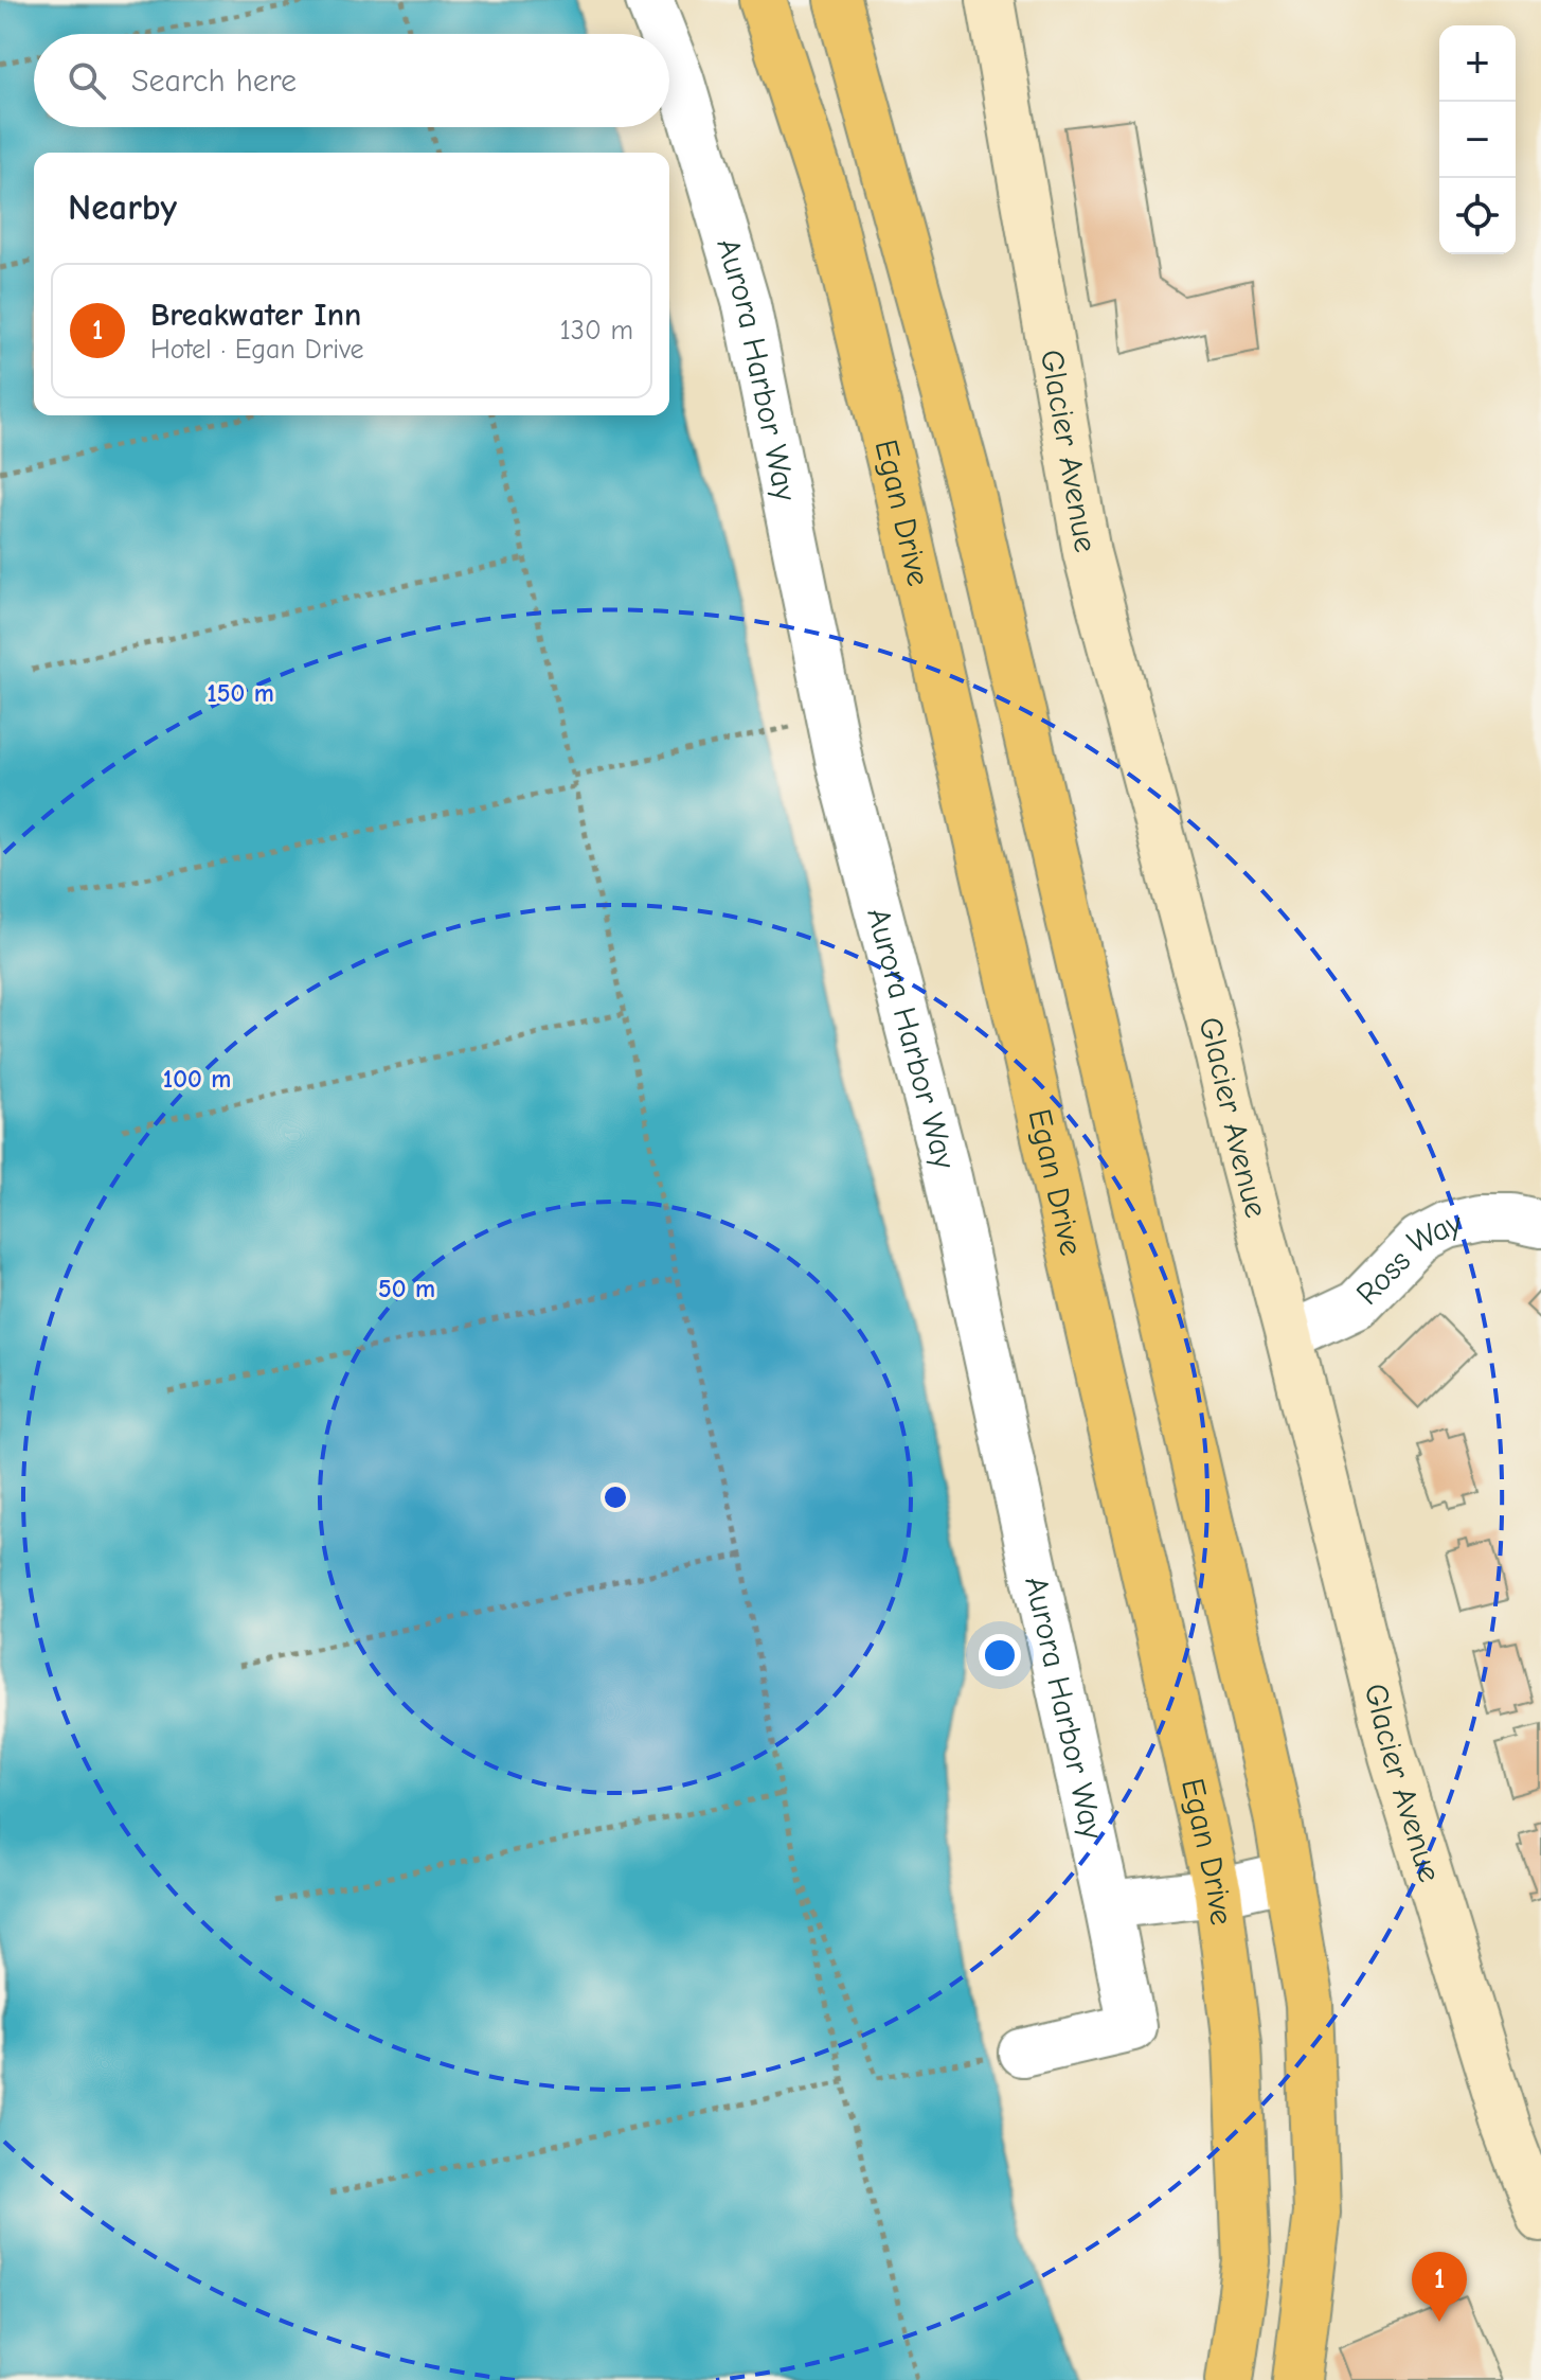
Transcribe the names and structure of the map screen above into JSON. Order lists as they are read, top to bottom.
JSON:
{
  "streets": {
    "highway": ["Egan Drive"],
    "street": ["Aurora Harbor Way", "Glacier Avenue", "Ross Way"]
  },
  "crossings": [
    ["Glacier Avenue", "Ross Way"]
  ],
  "page": {
    "map_buttons": ["+", "−"],
    "search": "Search here",
    "heading": "Nearby",
    "list": [
      {
        "mark": "1",
        "name": "Breakwater Inn",
        "note": "Hotel · Egan Drive",
        "value": "130 m"
      }
    ],
    "pins": "1"
  },
  "rings": ["150 m", "100 m", "50 m"]
}
